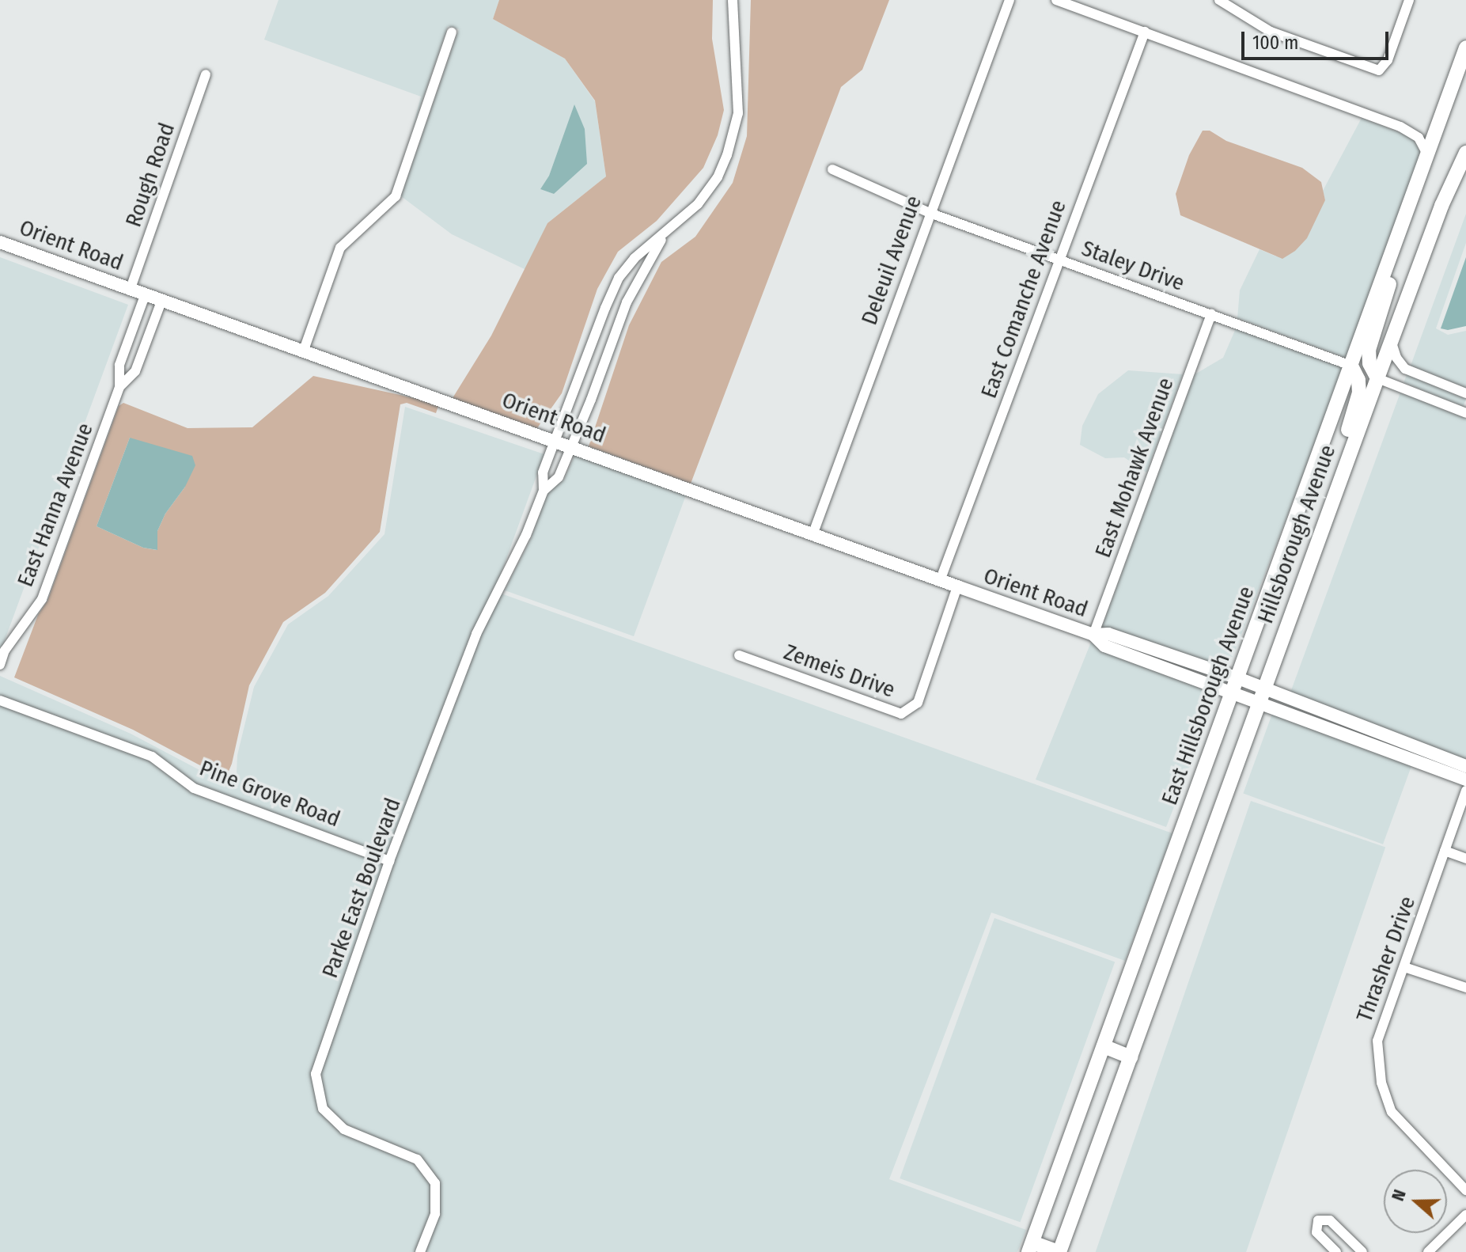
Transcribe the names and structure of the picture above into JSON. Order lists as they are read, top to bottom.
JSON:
{
  "streets": {
    "main road": ["Hillsborough Avenue", "East Hillsborough Avenue"],
    "street": [
      "Rough Road",
      "Orient Road",
      "Deleuil Avenue",
      "Staley Drive",
      "East Comanche Avenue",
      "East Mohawk Avenue",
      "East Hanna Avenue",
      "Zemeis Drive",
      "Pine Grove Road",
      "Parke East Boulevard",
      "Thrasher Drive"
    ]
  },
  "crossings": [
    ["Rough Road", "Orient Road"],
    ["Orient Road", "Deleuil Avenue"],
    ["Orient Road", "East Comanche Avenue"],
    ["Orient Road", "East Mohawk Avenue"],
    ["Orient Road", "East Hanna Avenue"],
    ["Orient Road", "Hillsborough Avenue"],
    ["Orient Road", "Zemeis Drive"],
    ["Orient Road", "East Hillsborough Avenue"],
    ["Orient Road", "Parke East Boulevard"],
    ["Deleuil Avenue", "Staley Drive"],
    ["Staley Drive", "East Comanche Avenue"],
    ["Staley Drive", "East Mohawk Avenue"],
    ["Staley Drive", "East Hillsborough Avenue"],
    ["Pine Grove Road", "Parke East Boulevard"]
  ],
  "scale_bar": "100 m",
  "north": "left"
}
